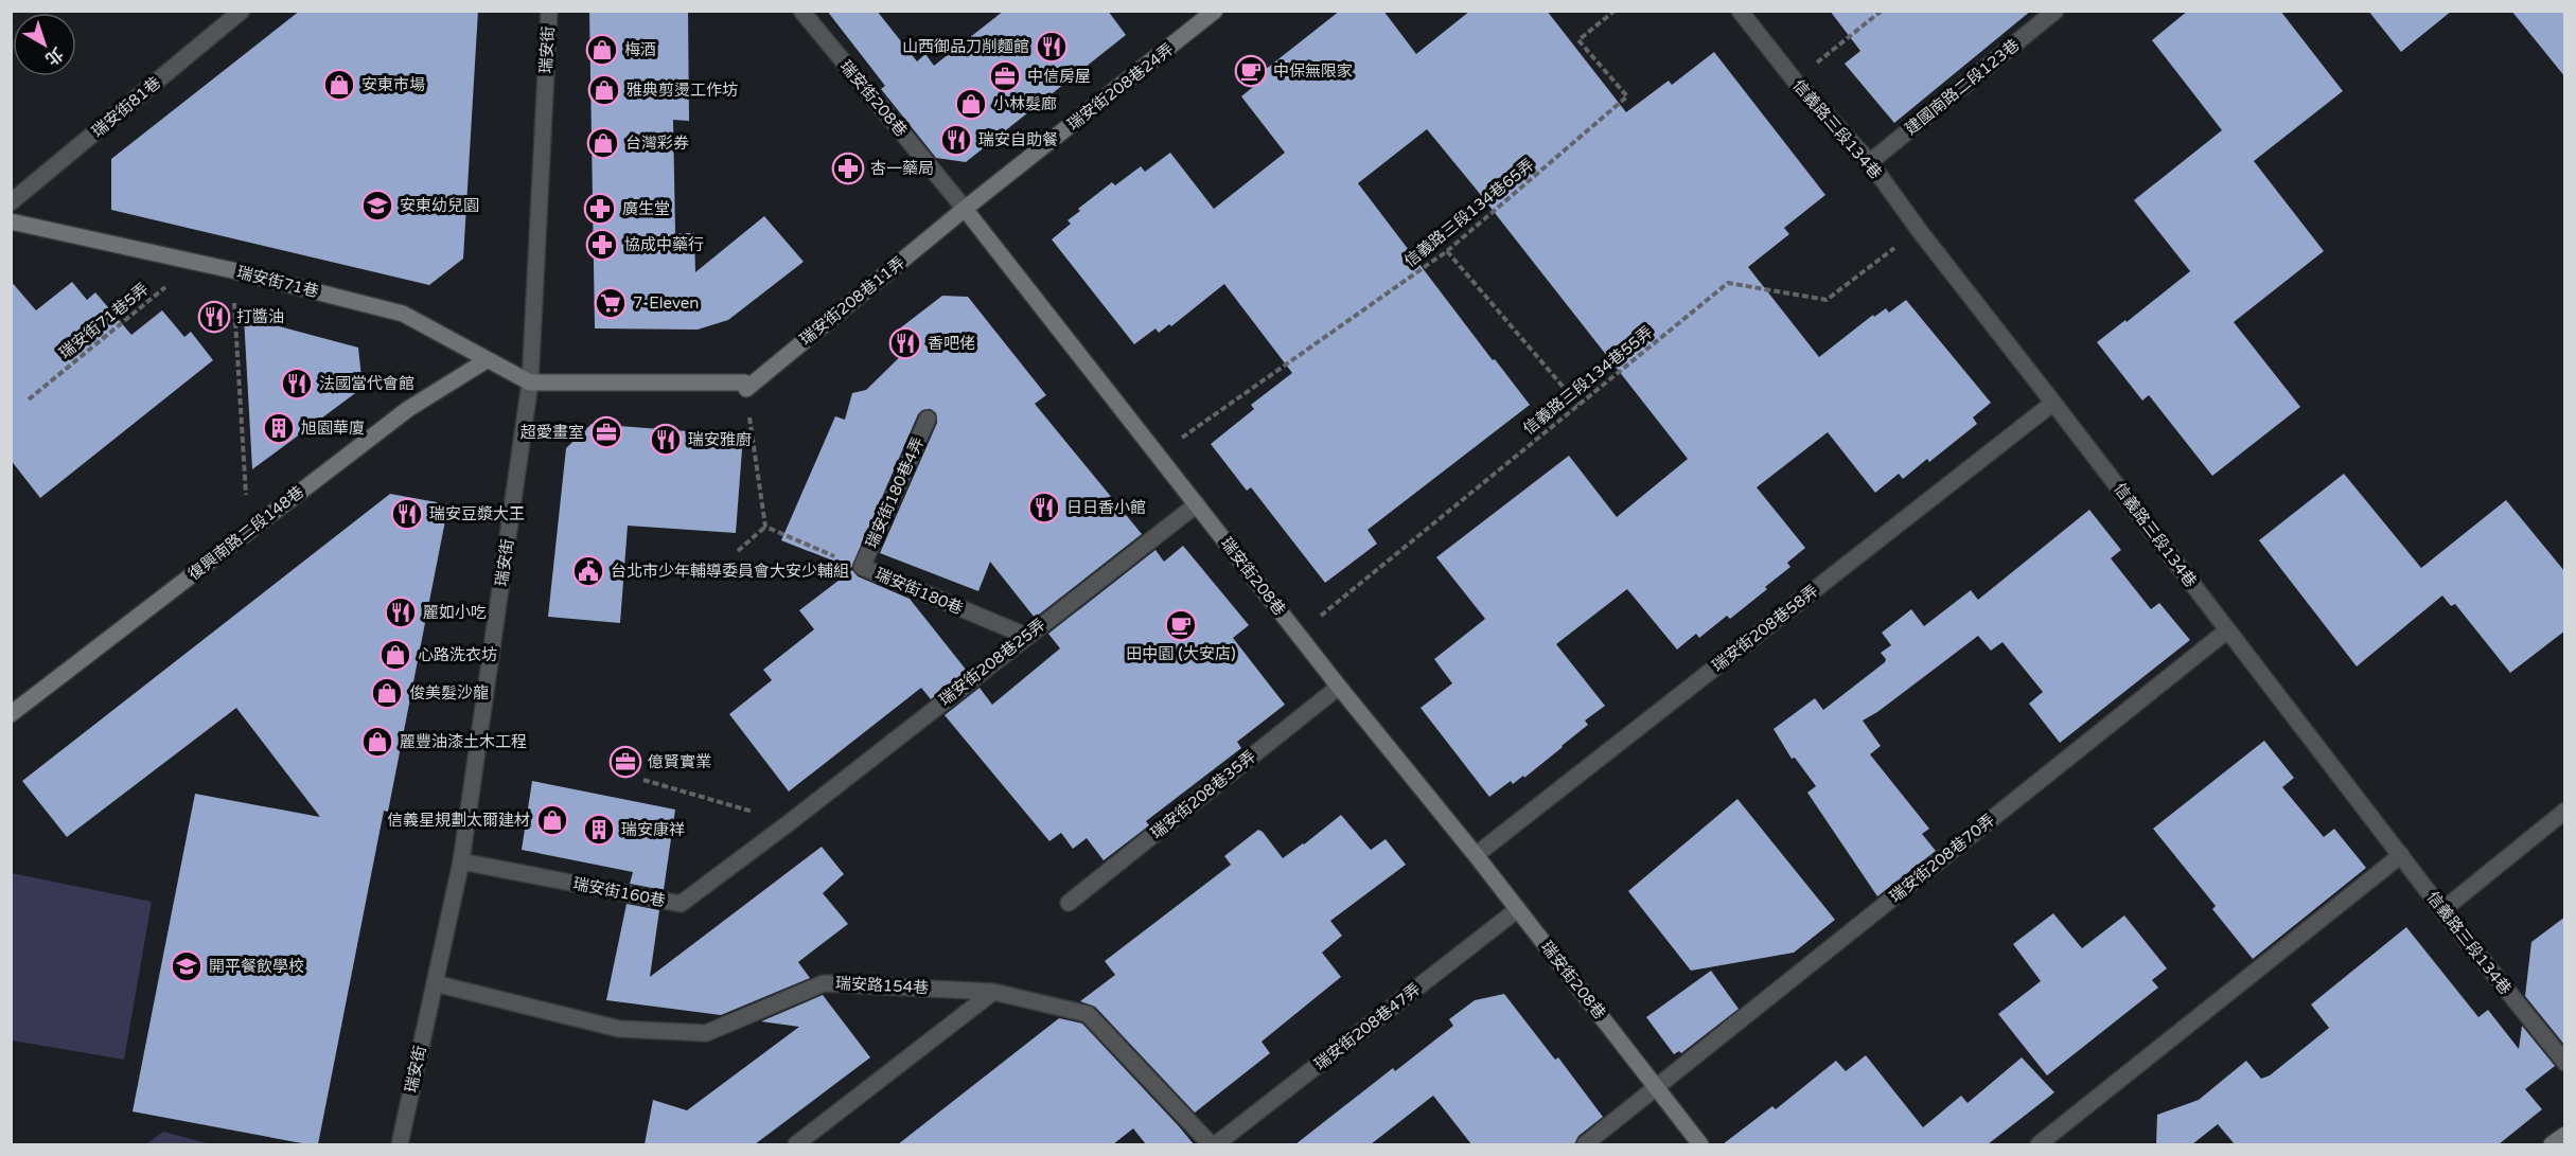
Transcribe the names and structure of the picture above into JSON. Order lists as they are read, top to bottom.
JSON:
{
  "streets": {
    "street": [
      "瑞安街",
      "瑞安街208巷24弄",
      "建國南路二段123巷",
      "瑞安街208巷",
      "瑞安街81巷",
      "信義路三段134巷",
      "瑞安街71巷",
      "瑞安街208巷11弄",
      "瑞安街180巷4弄",
      "復興南路二段148巷",
      "瑞安街180巷",
      "瑞安街208巷58弄",
      "瑞安街208巷25弄",
      "瑞安街208巷35弄",
      "瑞安街208巷70弄",
      "瑞安街160巷",
      "瑞安路154巷",
      "瑞安街208巷47弄"
    ],
    "path": ["信義路三段134巷65弄", "瑞安街71巷5弄", "信義路三段134巷55弄"]
  },
  "crossings": [
    ["瑞安街", "瑞安街71巷"],
    ["瑞安街", "瑞安街160巷"],
    ["瑞安街", "瑞安路154巷"],
    ["瑞安街208巷24弄", "瑞安街208巷"],
    ["瑞安街208巷24弄", "瑞安街208巷11弄"],
    ["建國南路二段123巷", "信義路三段134巷"],
    ["瑞安街208巷", "信義路三段134巷65弄"],
    ["瑞安街208巷", "瑞安街208巷11弄"],
    ["瑞安街208巷", "信義路三段134巷55弄"],
    ["瑞安街208巷", "瑞安街208巷58弄"],
    ["瑞安街208巷", "瑞安街208巷25弄"],
    ["瑞安街208巷", "瑞安街208巷35弄"],
    ["瑞安街208巷", "瑞安街208巷70弄"],
    ["瑞安街208巷", "瑞安街208巷47弄"],
    ["信義路三段134巷", "信義路三段134巷55弄"],
    ["信義路三段134巷", "瑞安街208巷58弄"],
    ["信義路三段134巷", "瑞安街208巷70弄"],
    ["瑞安街71巷", "瑞安街71巷5弄"],
    ["瑞安街71巷", "復興南路二段148巷"],
    ["瑞安街180巷4弄", "瑞安街180巷"],
    ["瑞安街180巷", "瑞安街208巷25弄"],
    ["瑞安街208巷25弄", "瑞安街160巷"]
  ],
  "places": {
    "restaurant": [
      "山西御品刀削麵館",
      "瑞安自助餐",
      "打醬油",
      "香吧佬",
      "法國當代會館",
      "瑞安雅廚",
      "日日香小館",
      "瑞安豆漿大王",
      "麗如小吃"
    ],
    "shop": [
      "梅酒",
      "安東市場",
      "雅典剪燙工作坊",
      "小林髮廊",
      "台灣彩券",
      "心路洗衣坊",
      "俊美髮沙龍",
      "麗豐油漆土木工程",
      "信義星規劃太爾建材"
    ],
    "cafe": ["中保無限家", "田中園 (大安店)"],
    "office": ["中信房屋", "超愛畫室", "億賢實業"],
    "pharmacy": ["杏一藥局", "廣生堂", "協成中藥行"],
    "school or university": ["安東幼兒園", "開平餐飲學校"],
    "supermarket": ["7-Eleven"],
    "building": ["旭園華廈", "瑞安康祥"],
    "public building": ["台北市少年輔導委員會大安少輔組"]
  },
  "north": "bottom right"
}
